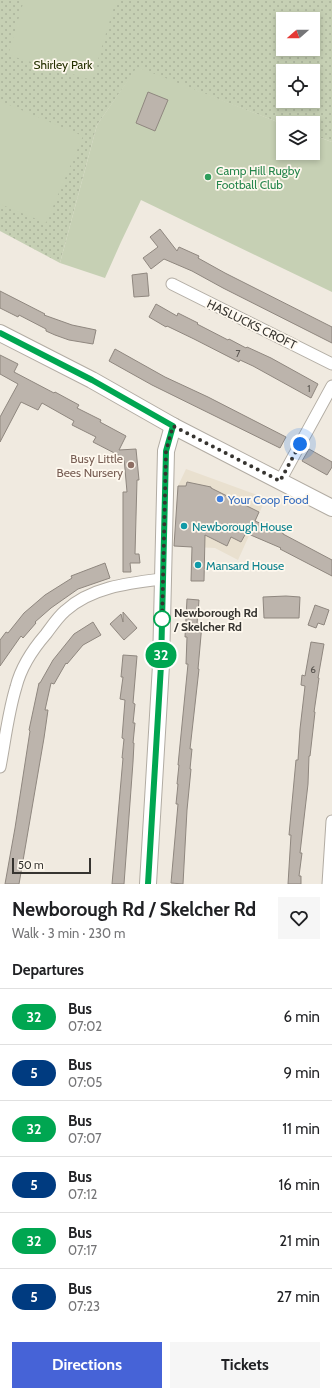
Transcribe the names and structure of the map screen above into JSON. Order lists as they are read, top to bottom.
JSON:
{
  "streets": {
    "street": ["HASLUCKS CROFT"]
  },
  "parks": ["Shirley Park"],
  "places": [
    "Camp Hill Rugby Football Club",
    "Busy Little Bees Nursery",
    "Your Coop Food",
    "Newborough House",
    "Mansard House",
    "Newborough Rd / Skelcher Rd"
  ],
  "lines": ["bus line 32"],
  "house_numbers": ["7", "1", "6"],
  "scale_bar": "50 m",
  "north": "left",
  "page": {
    "on_map": "32",
    "scale": "50 m",
    "heading": [
      ["Newborough Rd / Skelcher Rd", "Walk · 3 min · 230 m"],
      "Departures"
    ],
    "list": [
      {
        "mark": "32",
        "name": "Bus",
        "note": "07:02",
        "value": "6 min"
      },
      {
        "mark": "5",
        "name": "Bus",
        "note": "07:05",
        "value": "9 min"
      },
      {
        "mark": "32",
        "name": "Bus",
        "note": "07:07",
        "value": "11 min"
      },
      {
        "mark": "5",
        "name": "Bus",
        "note": "07:12",
        "value": "16 min"
      },
      {
        "mark": "32",
        "name": "Bus",
        "note": "07:17",
        "value": "21 min"
      },
      {
        "mark": "5",
        "name": "Bus",
        "note": "07:23",
        "value": "27 min"
      }
    ],
    "buttons": ["Directions", "Tickets"]
  }
}
